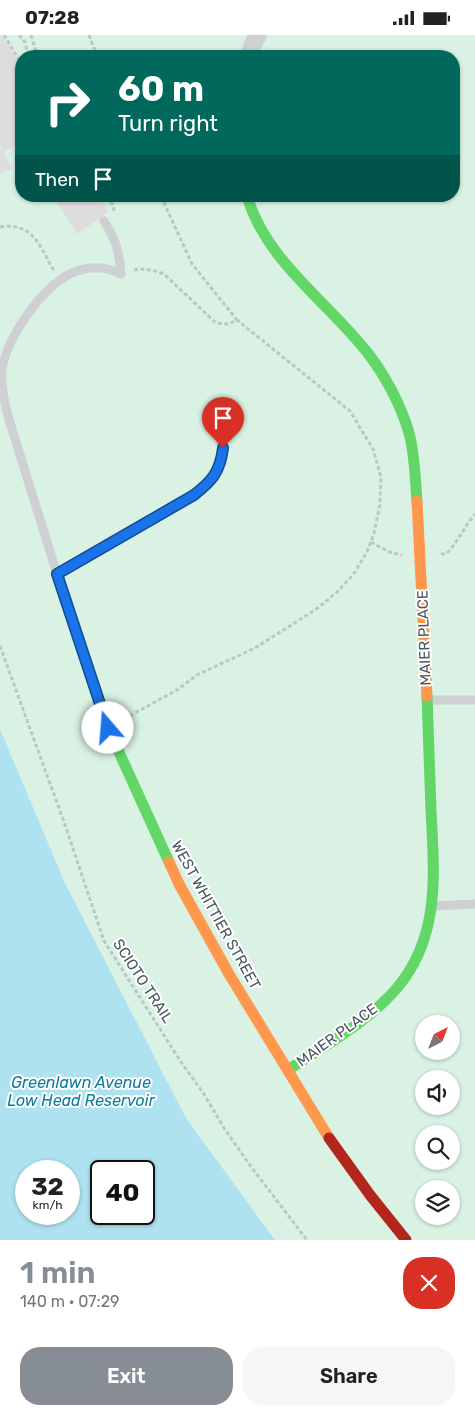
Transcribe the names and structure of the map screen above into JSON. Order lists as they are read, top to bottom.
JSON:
{
  "streets": {
    "street": ["MAIER PLACE", "WEST WHITTIER STREET"],
    "path": ["SCIOTO TRAIL"]
  },
  "crossings": [
    ["MAIER PLACE", "WEST WHITTIER STREET"]
  ],
  "water": ["Greenlawn Avenue Low Head Reservoir"],
  "north": "top right",
  "page": {
    "status": "07:28",
    "turn": ["60 m", "Turn right"],
    "then": "Then",
    "speed": "32 km/h",
    "limit": "40",
    "heading": ["1 min", "140 m · 07:29"],
    "buttons": ["Exit", "Share"]
  }
}
